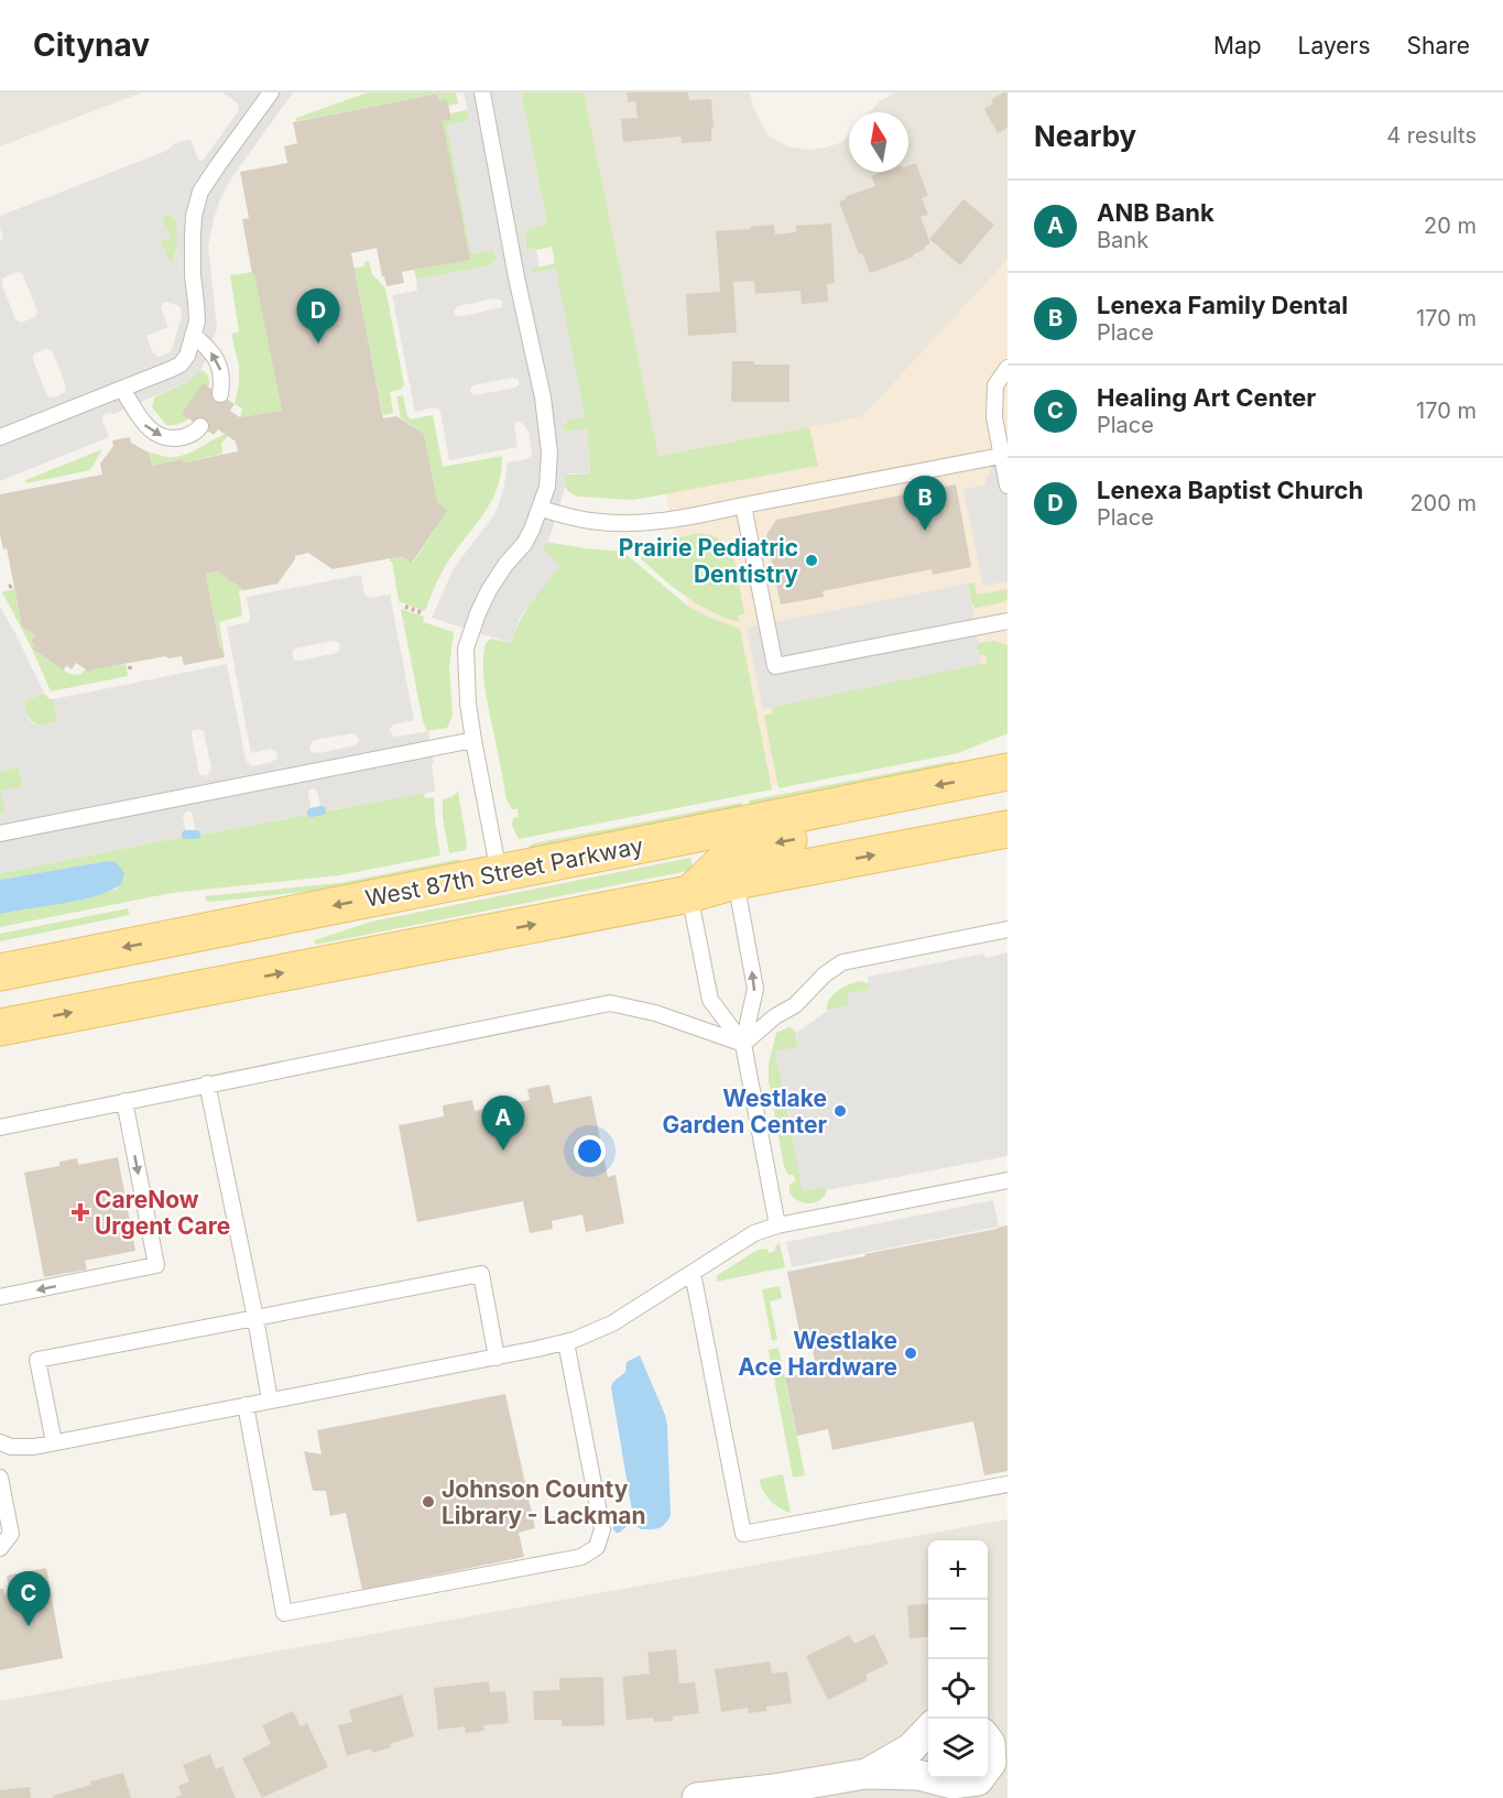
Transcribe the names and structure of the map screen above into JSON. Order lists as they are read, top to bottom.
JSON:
{
  "streets": {
    "main road": ["West 87th Street Parkway"]
  },
  "places": {
    "other": [
      "Prairie Pediatric Dentistry",
      "Westlake Garden Center",
      "Westlake Ace Hardware",
      "Johnson County Library - Lackman"
    ],
    "health": ["CareNow Urgent Care"]
  },
  "north": "top",
  "page": {
    "header": "Citynav",
    "nav": ["Map", "Layers", "Share"],
    "heading": ["Nearby", "4 results"],
    "list": [
      {
        "mark": "A",
        "name": "ANB Bank",
        "note": "Bank",
        "value": "20 m"
      },
      {
        "mark": "B",
        "name": "Lenexa Family Dental",
        "note": "Place",
        "value": "170 m"
      },
      {
        "mark": "C",
        "name": "Healing Art Center",
        "note": "Place",
        "value": "170 m"
      },
      {
        "mark": "D",
        "name": "Lenexa Baptist Church",
        "note": "Place",
        "value": "200 m"
      }
    ],
    "pins": [
      "D",
      "B",
      "A",
      "C"
    ],
    "map_buttons": ["+", "−"]
  }
}
